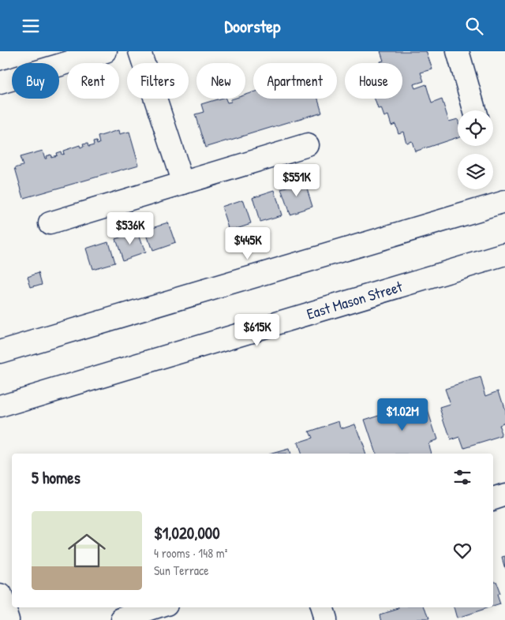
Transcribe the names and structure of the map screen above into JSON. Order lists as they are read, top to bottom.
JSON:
{
  "streets": {
    "main road": ["East Mason Street"]
  },
  "page": {
    "header": "Doorstep",
    "chip": [
      "Buy",
      "Rent",
      "Filters",
      "New",
      "Apartment",
      "House"
    ],
    "price": [
      "$551K",
      "$536K",
      "$445K",
      "$615K",
      "$1.02M"
    ],
    "heading": "5 homes",
    "list": [
      {
        "name": "$1,020,000",
        "note": "4 rooms · 148 m² · Sun Terrace"
      }
    ]
  }
}
